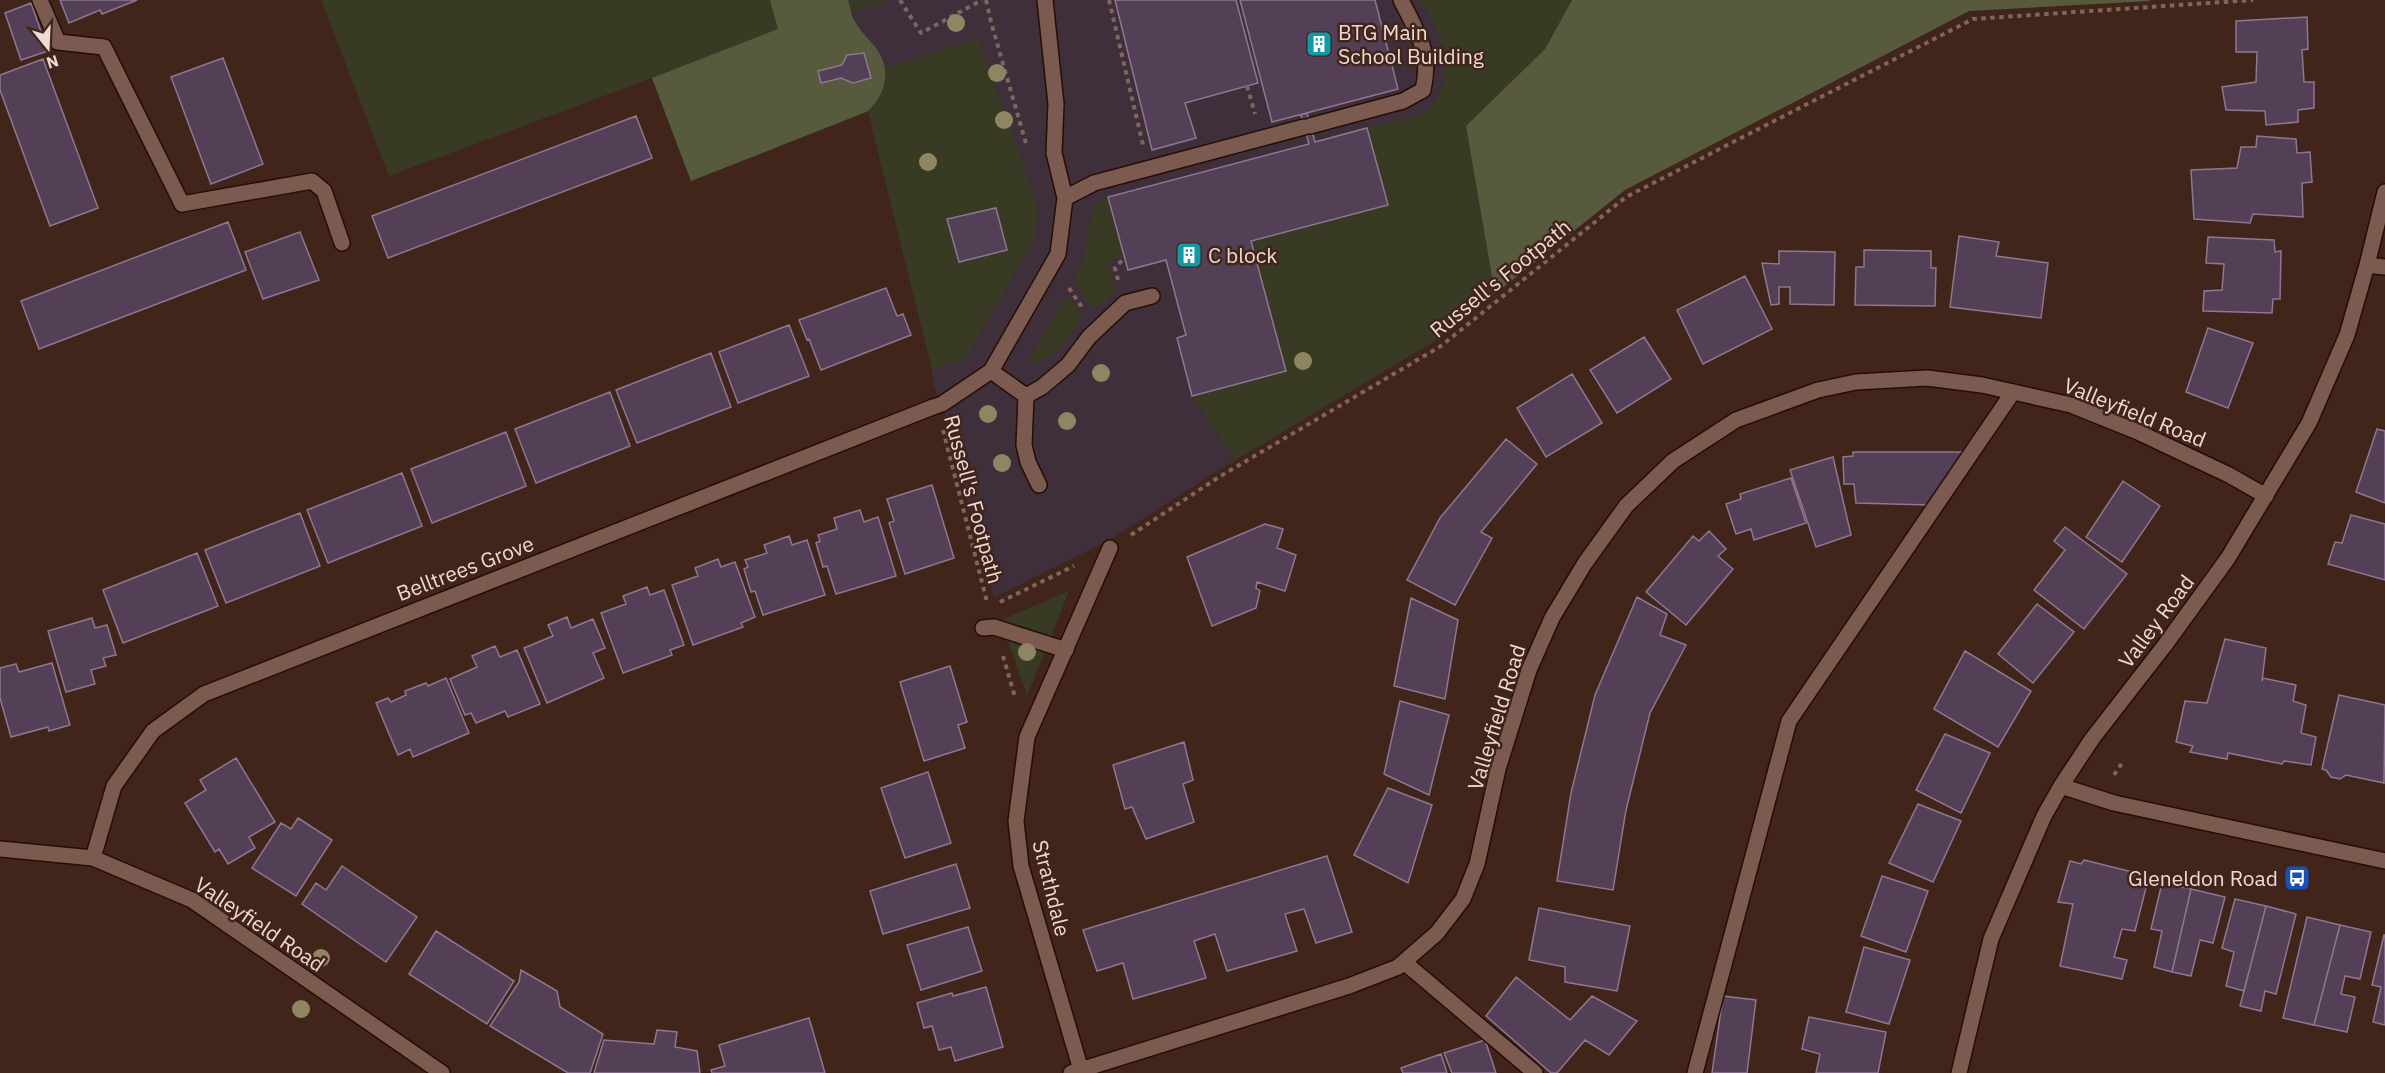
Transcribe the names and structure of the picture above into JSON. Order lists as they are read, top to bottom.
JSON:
{
  "streets": {
    "street": [
      "Valleyfield Road",
      "Belltrees Grove",
      "Valley Road",
      "Strathdale"
    ],
    "path": ["Russell's Footpath"]
  },
  "crossings": [
    ["Russell's Footpath", "Belltrees Grove"],
    ["Russell's Footpath", "Strathdale"],
    ["Valleyfield Road", "Belltrees Grove"],
    ["Valleyfield Road", "Valley Road"],
    ["Valleyfield Road", "Strathdale"]
  ],
  "places": {
    "building": ["BTG Main School Building", "C block"],
    "bus stop": ["Gleneldon Road"]
  },
  "north": "bottom"
}
